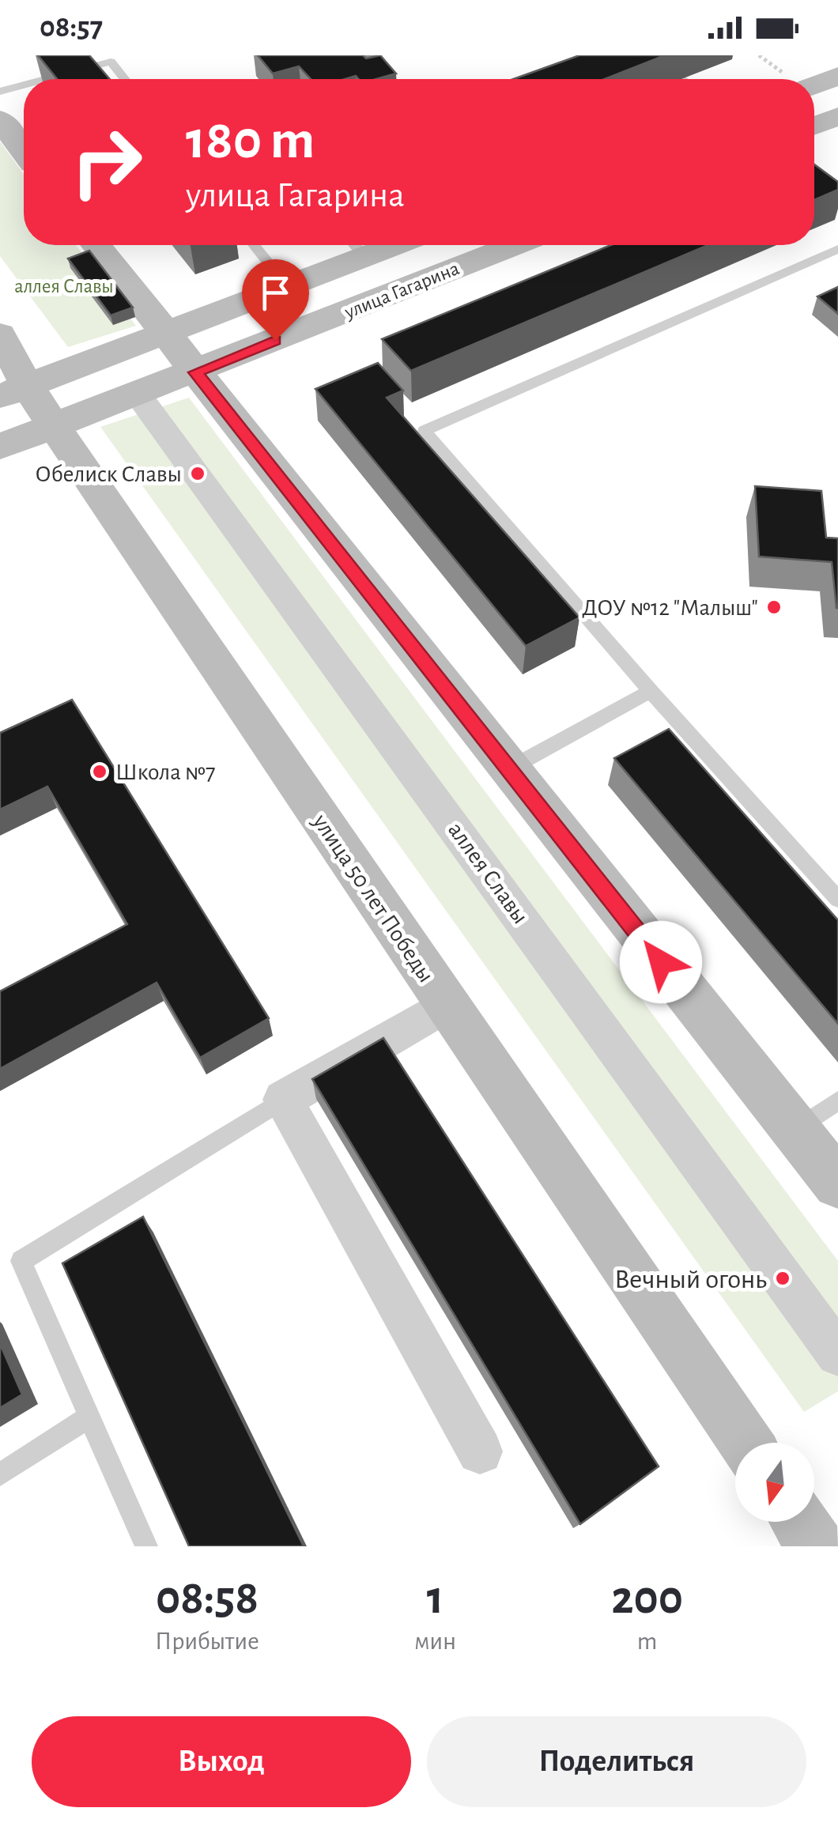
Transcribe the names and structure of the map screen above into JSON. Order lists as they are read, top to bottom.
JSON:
{
  "streets": {
    "street": ["улица Гагарина", "аллея Славы", "улица 50 лет Победы"]
  },
  "crossings": [
    ["улица Гагарина", "аллея Славы"],
    ["улица Гагарина", "улица 50 лет Победы"]
  ],
  "parks": ["аллея Славы"],
  "places": [
    "Обелиск Славы",
    "ДОУ №12 \"Малыш\"",
    "Школа №7",
    "Вечный огонь"
  ],
  "north": "bottom",
  "page": {
    "status": "08:57",
    "turn": ["180 m", "улица Гагарина"],
    "eta": [
      "08:58",
      "Прибытие",
      "1",
      "мин",
      "200",
      "m"
    ],
    "buttons": ["Выход", "Поделиться"]
  }
}
